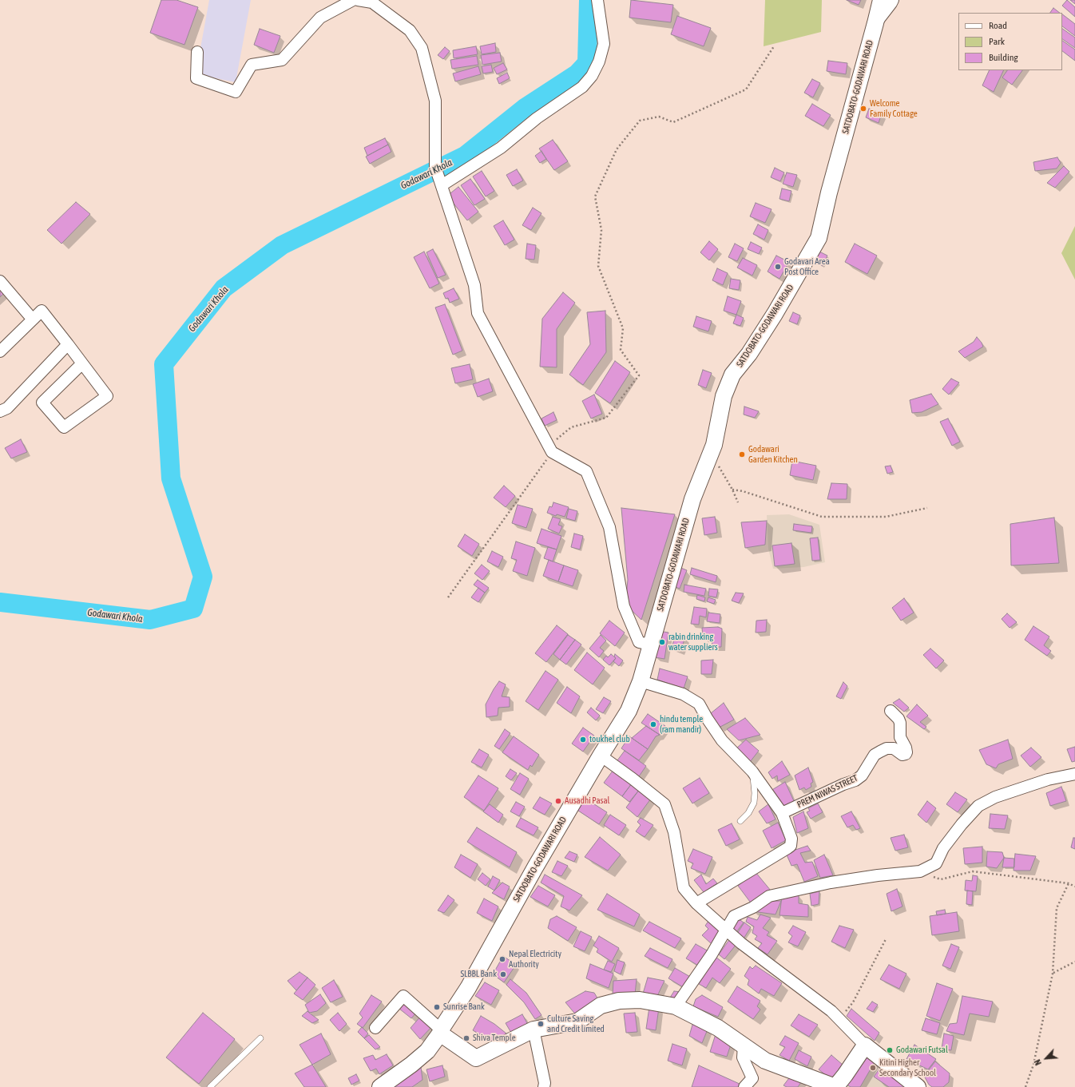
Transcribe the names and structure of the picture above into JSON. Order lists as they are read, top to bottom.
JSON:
{
  "streets": {
    "street": ["SATDOBATO-GODAWARI ROAD", "PREM NIWAS STREET"]
  },
  "water": ["Godawari Khola"],
  "places": [
    "Welcome Family Cottage",
    "Godavari Area Post Office",
    "Godawari Garden Kitchen",
    "rabin drinking water suppliers",
    "hindu temple (ram mandir)",
    "toukhel club",
    "Ausadhi Pasal",
    "Nepal Electricity Authority",
    "SLBBL Bank",
    "Sunrise Bank",
    "Culture Saving and Credit limited",
    "Shiva Temple",
    "Godawari Futsal",
    "Kitini Higher Secondary School"
  ],
  "legend": ["Road", "Park", "Building"],
  "north": "bottom left"
}
